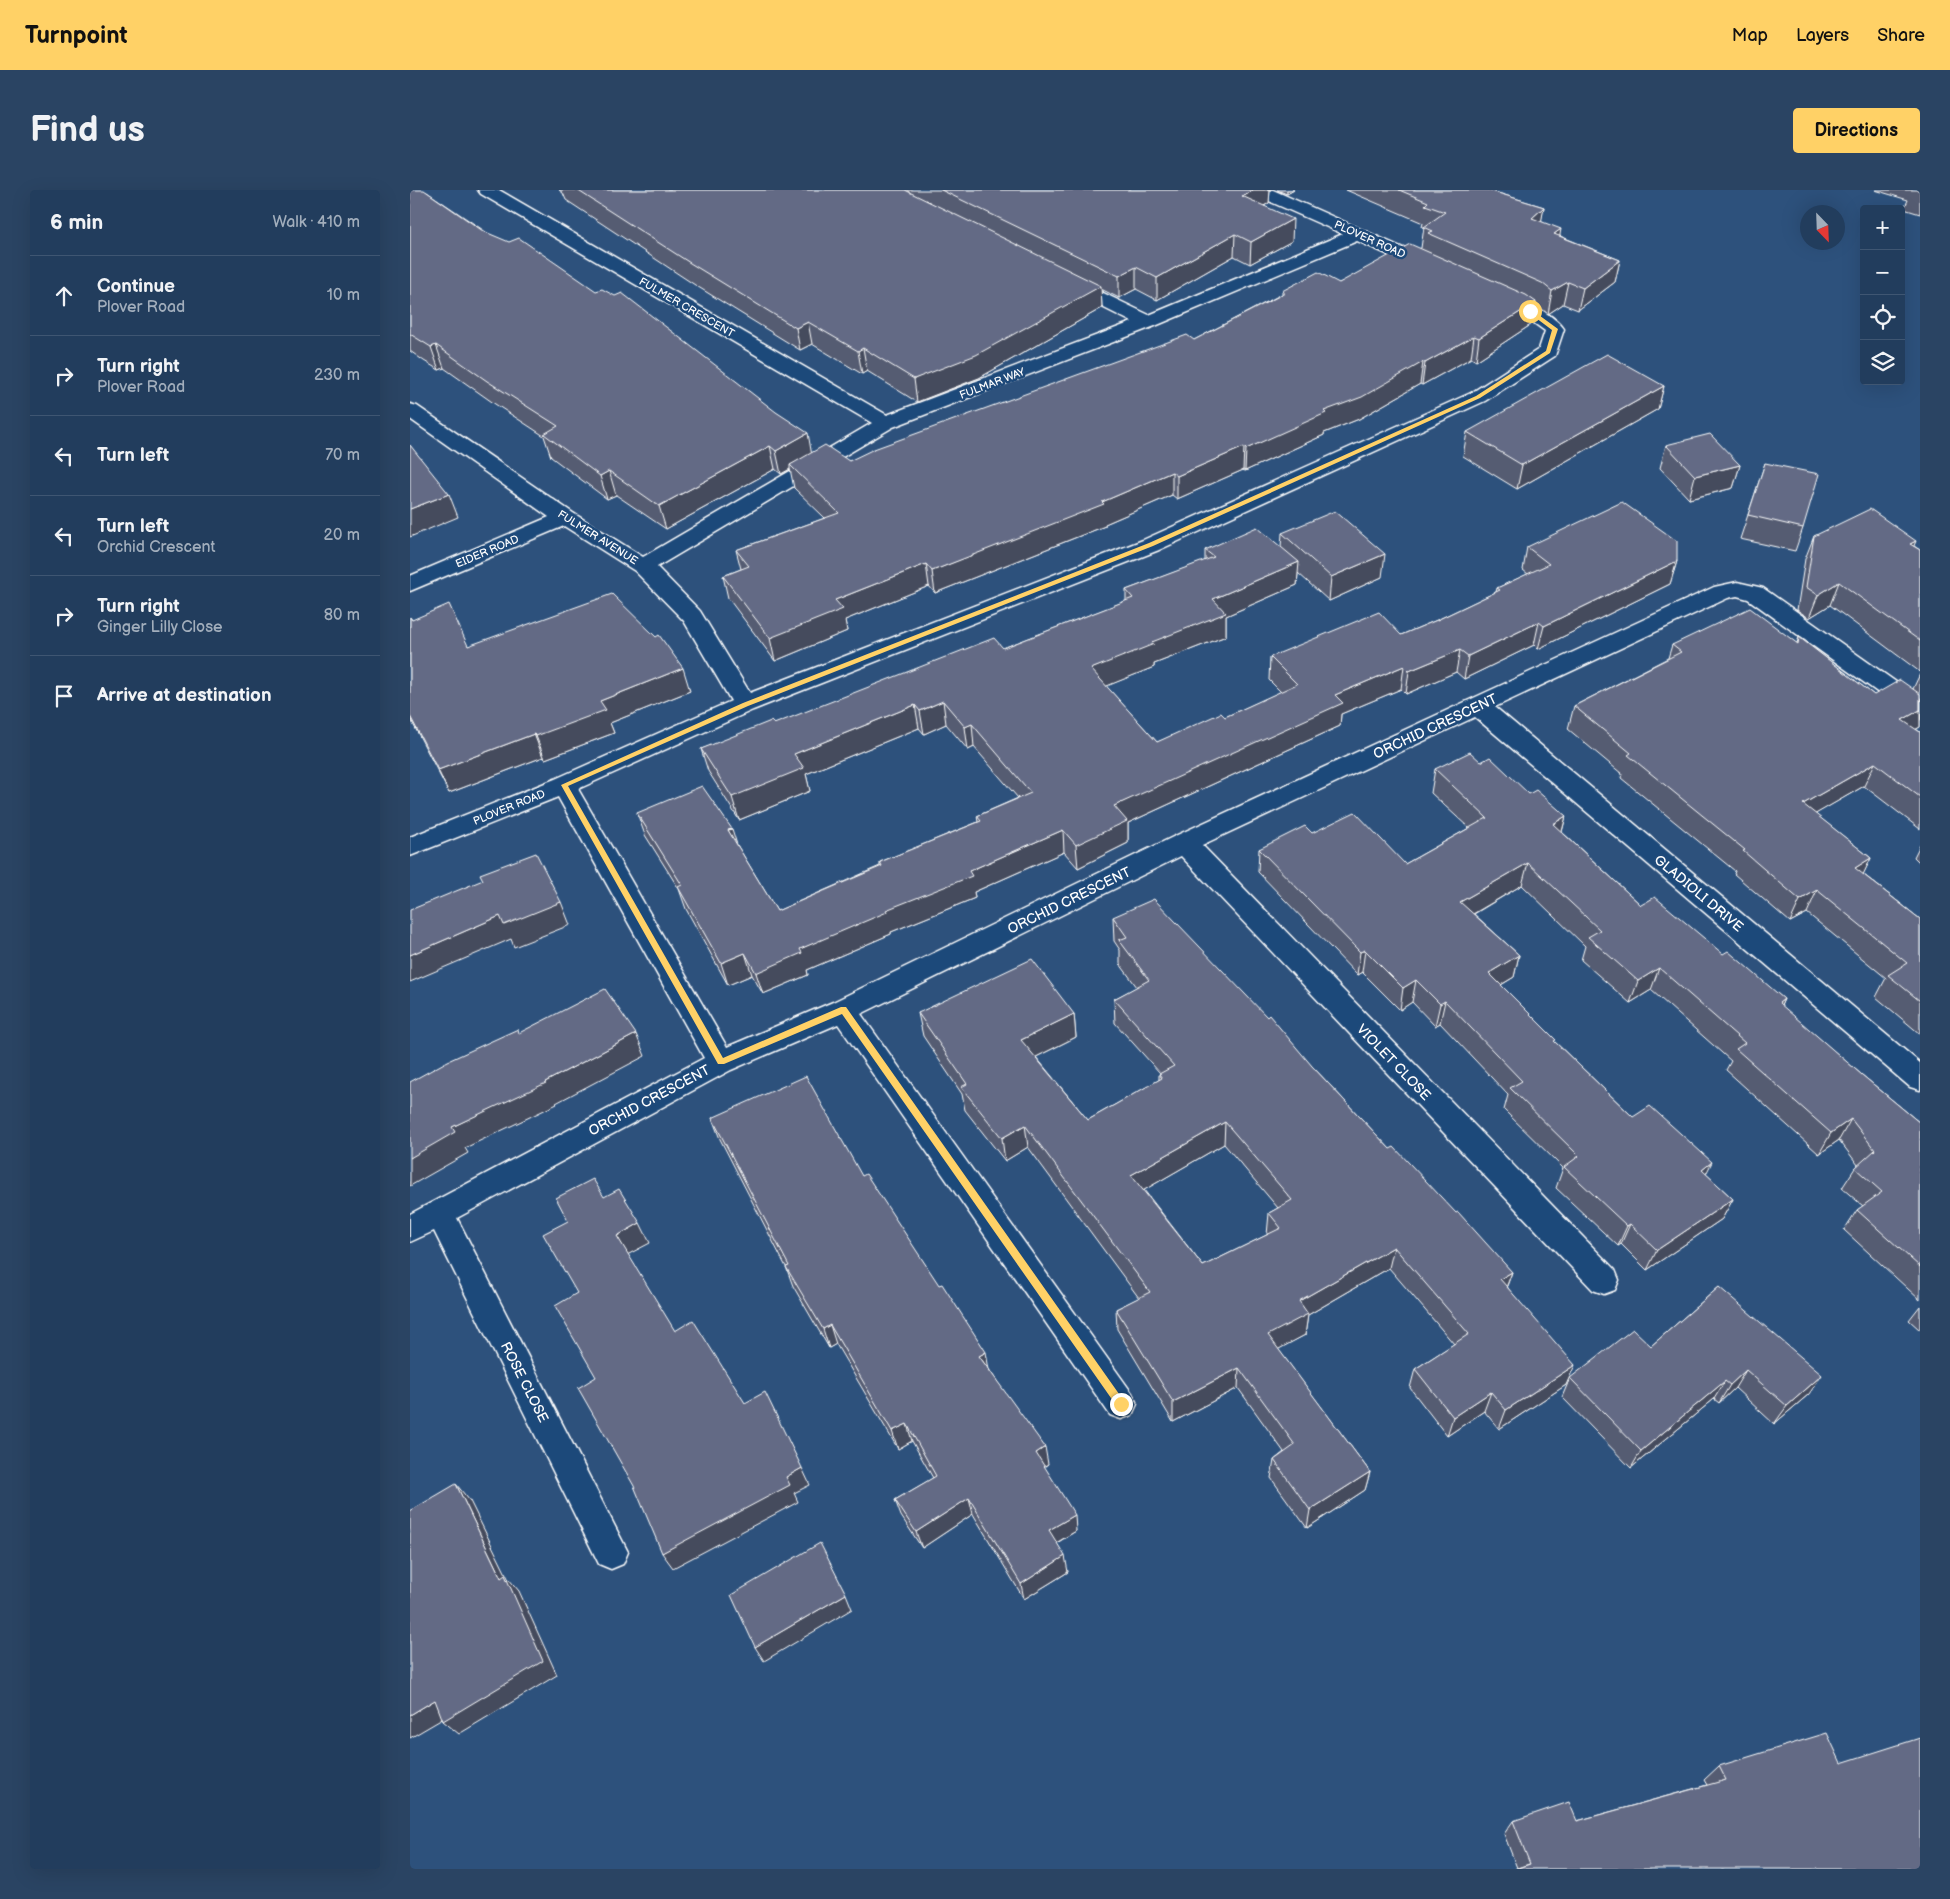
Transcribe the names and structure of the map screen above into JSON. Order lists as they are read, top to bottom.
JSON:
{
  "streets": {
    "street": [
      "PLOVER ROAD",
      "FULMER CRESCENT",
      "FULMAR WAY",
      "FULMER AVENUE",
      "EIDER ROAD",
      "ORCHID CRESCENT",
      "GLADIOLI DRIVE",
      "VIOLET CLOSE",
      "ROSE CLOSE"
    ]
  },
  "crossings": [
    ["PLOVER ROAD", "FULMAR WAY"],
    ["PLOVER ROAD", "FULMER AVENUE"],
    ["FULMER CRESCENT", "FULMAR WAY"],
    ["FULMAR WAY", "FULMER AVENUE"],
    ["FULMER AVENUE", "EIDER ROAD"],
    ["ORCHID CRESCENT", "GLADIOLI DRIVE"],
    ["ORCHID CRESCENT", "VIOLET CLOSE"],
    ["ORCHID CRESCENT", "ROSE CLOSE"]
  ],
  "north": "bottom right",
  "page": {
    "header": "Turnpoint",
    "nav": ["Map", "Layers", "Share"],
    "buttons": "Directions",
    "title": "Find us",
    "heading": ["6 min", "Walk · 410 m"],
    "map_buttons": ["+", "−"],
    "list": [
      ["Continue", "Plover Road", "10 m"],
      ["Turn right", "Plover Road", "230 m"],
      ["Turn left", "70 m"],
      ["Turn left", "Orchid Crescent", "20 m"],
      ["Turn right", "Ginger Lilly Close", "80 m"],
      "Arrive at destination"
    ]
  }
}
